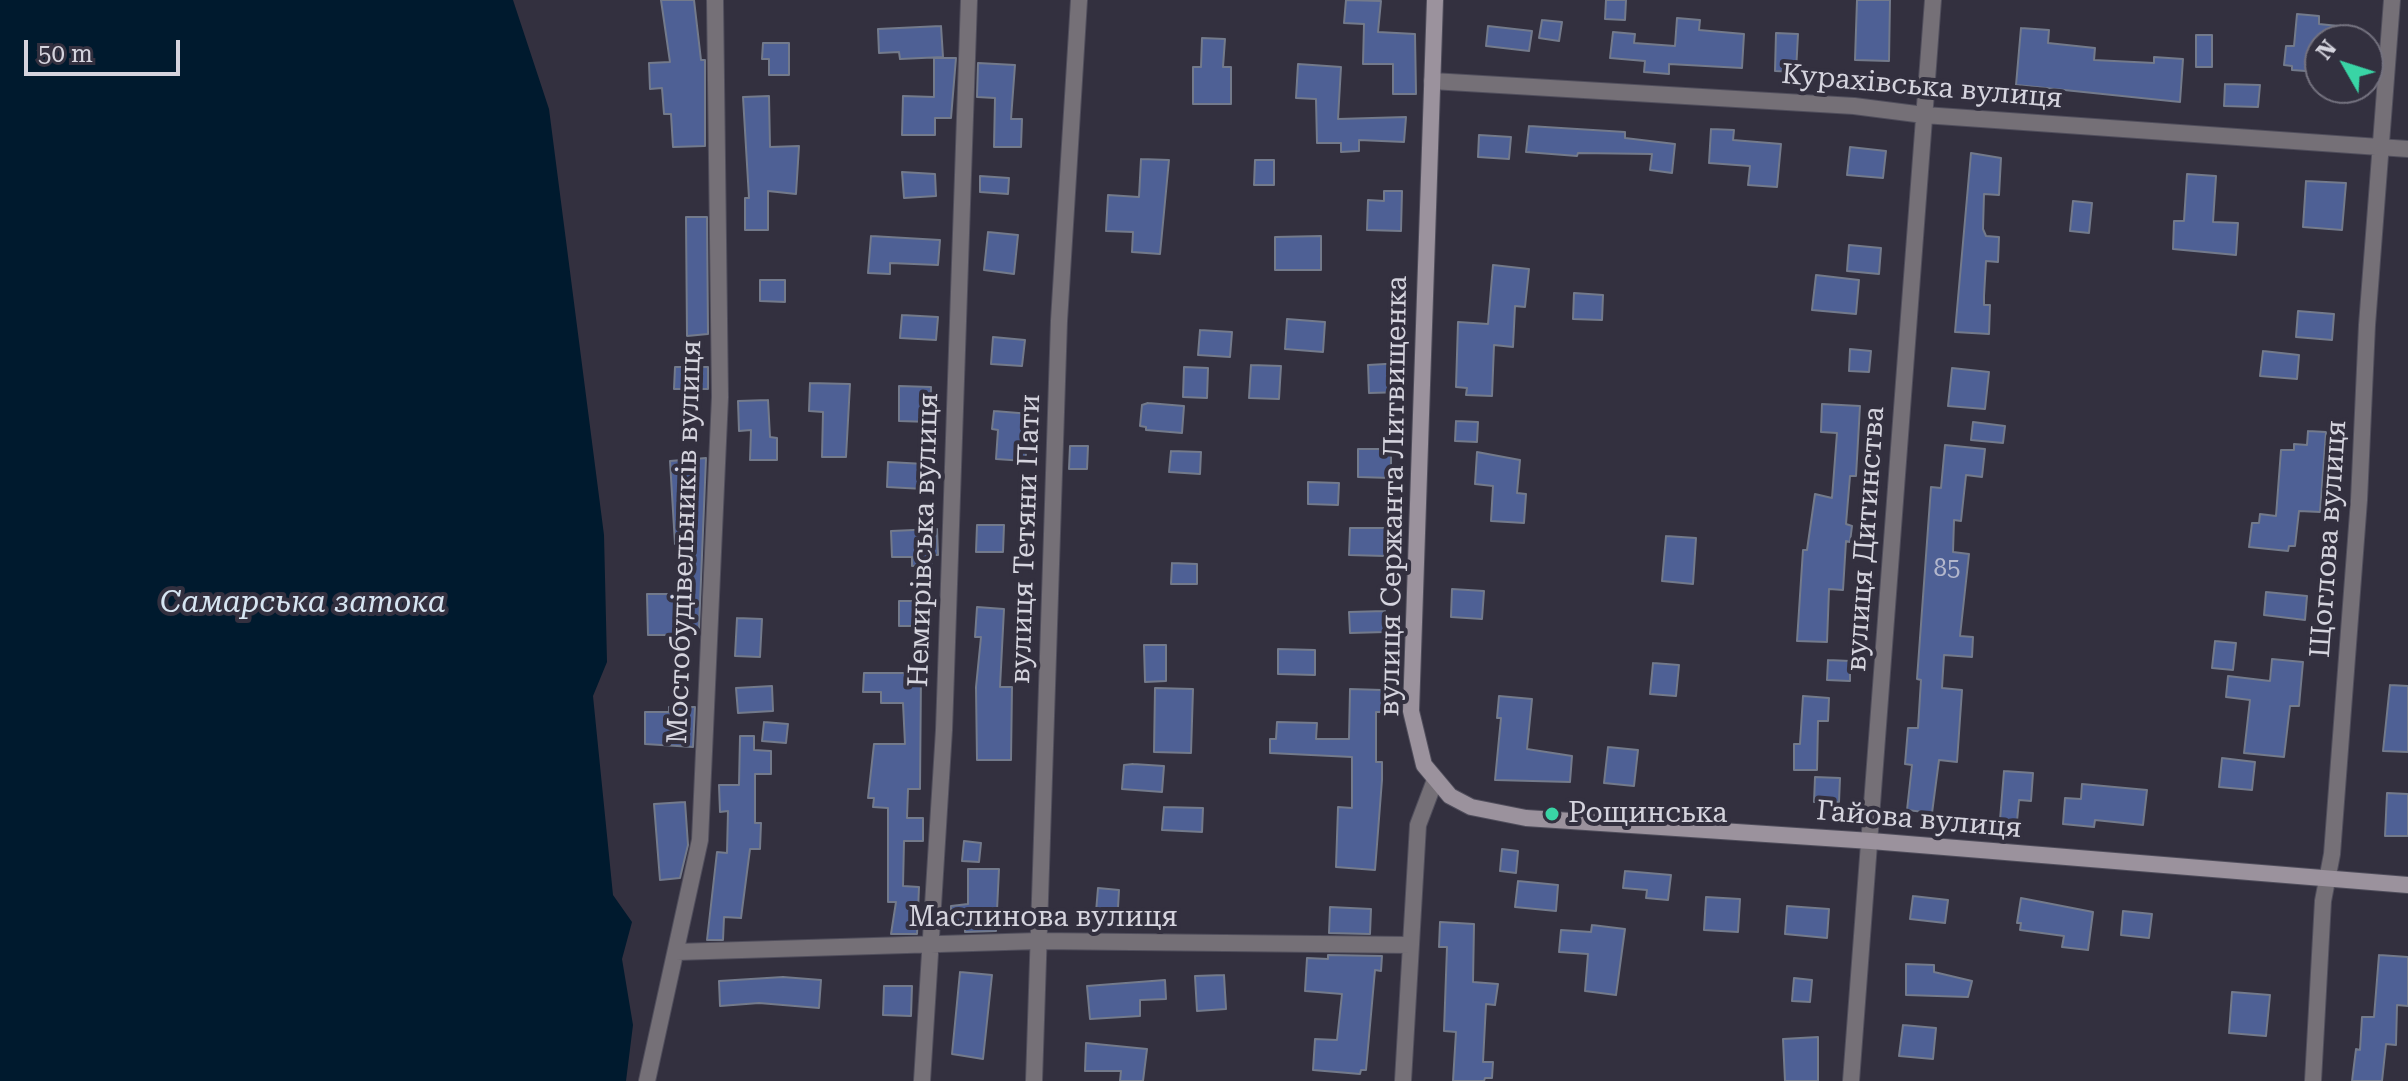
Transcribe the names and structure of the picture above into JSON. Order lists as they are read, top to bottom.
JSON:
{
  "streets": {
    "main road": ["вулиця Сержанта Литвищенка", "Гайова вулиця"],
    "street": [
      "Курахівська вулиця",
      "вулиця Тетяни Пати",
      "вулиця Дитинства",
      "Щоглова вулиця",
      "Немирівська вулиця",
      "Мостобудівельників вулиця",
      "Маслинова вулиця"
    ]
  },
  "crossings": [
    ["Курахівська вулиця", "вулиця Сержанта Литвищенка"],
    ["Курахівська вулиця", "вулиця Дитинства"],
    ["Курахівська вулиця", "Щоглова вулиця"],
    ["вулиця Сержанта Литвищенка", "Гайова вулиця"],
    ["вулиця Тетяни Пати", "Маслинова вулиця"],
    ["вулиця Дитинства", "Гайова вулиця"],
    ["Щоглова вулиця", "Гайова вулиця"],
    ["Немирівська вулиця", "Маслинова вулиця"],
    ["Мостобудівельників вулиця", "Маслинова вулиця"]
  ],
  "water": ["Самарська затока"],
  "places": ["Рощинська"],
  "house_numbers": ["85"],
  "scale_bar": "50 m",
  "north": "top left"
}
